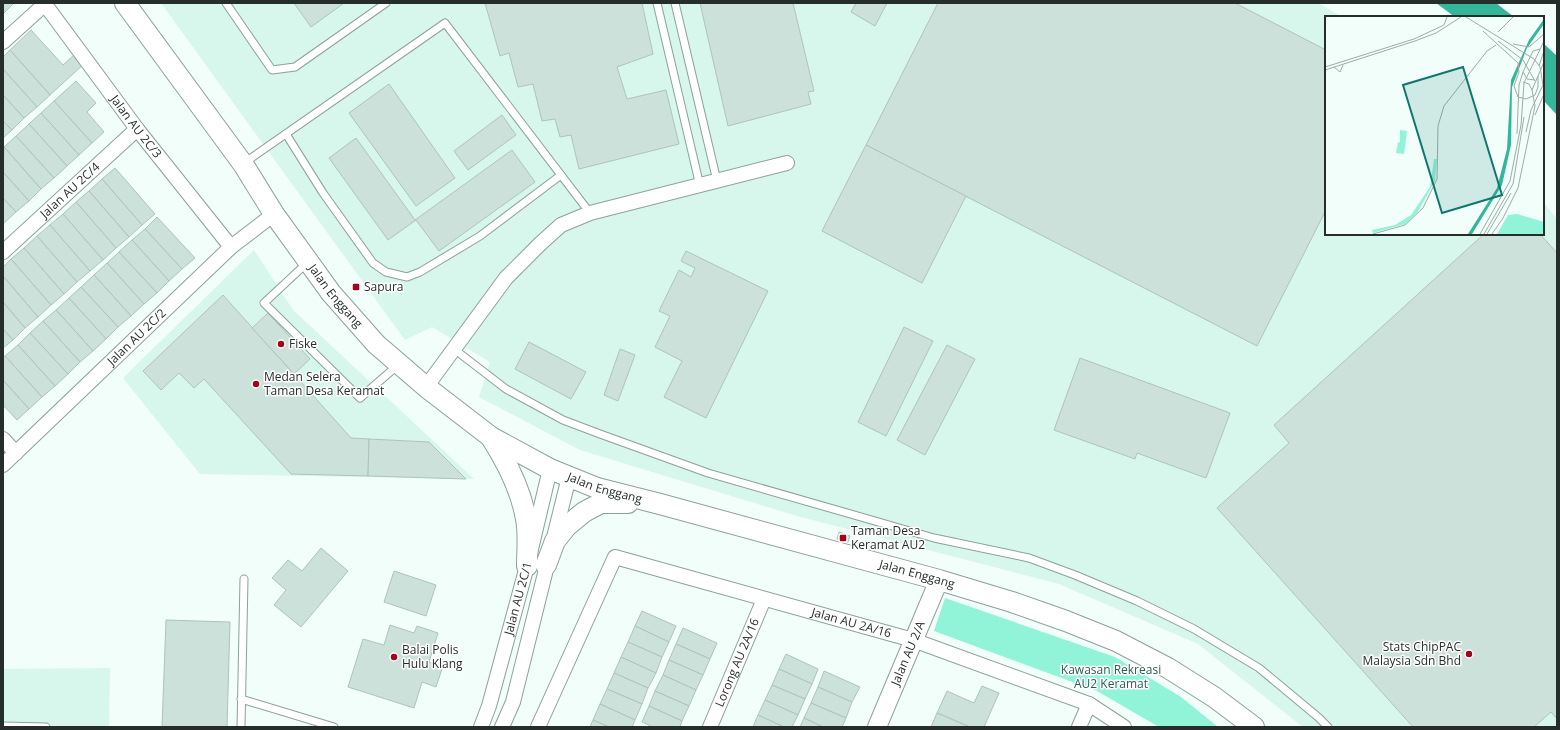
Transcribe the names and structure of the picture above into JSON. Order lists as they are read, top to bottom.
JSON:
{
  "streets": {
    "main road": ["Jalan Enggang"],
    "street": [
      "Jalan AU 2C/3",
      "Jalan AU 2C/4",
      "Jalan AU 2C/2",
      "Jalan AU 2C/1",
      "Jalan AU 2A/16",
      "Jalan AU 2/A",
      "Lorong AU 2A/16"
    ]
  },
  "crossings": [
    ["Jalan AU 2C/3", "Jalan AU 2C/4"],
    ["Jalan AU 2C/3", "Jalan AU 2C/2"],
    ["Jalan Enggang", "Jalan AU 2C/2"],
    ["Jalan Enggang", "Jalan AU 2C/1"],
    ["Jalan Enggang", "Jalan AU 2/A"],
    ["Jalan AU 2A/16", "Jalan AU 2/A"],
    ["Jalan AU 2A/16", "Lorong AU 2A/16"]
  ],
  "parks": ["Kawasan Rekreasi AU2 Keramat"],
  "places": {
    "transit": ["Sapura", "Taman Desa Keramat AU2"],
    "other": [
      "Fiske",
      "Medan Selera Taman Desa Keramat",
      "Stats ChipPAC Malaysia Sdn Bhd",
      "Balai Polis Hulu Klang"
    ]
  }
}
